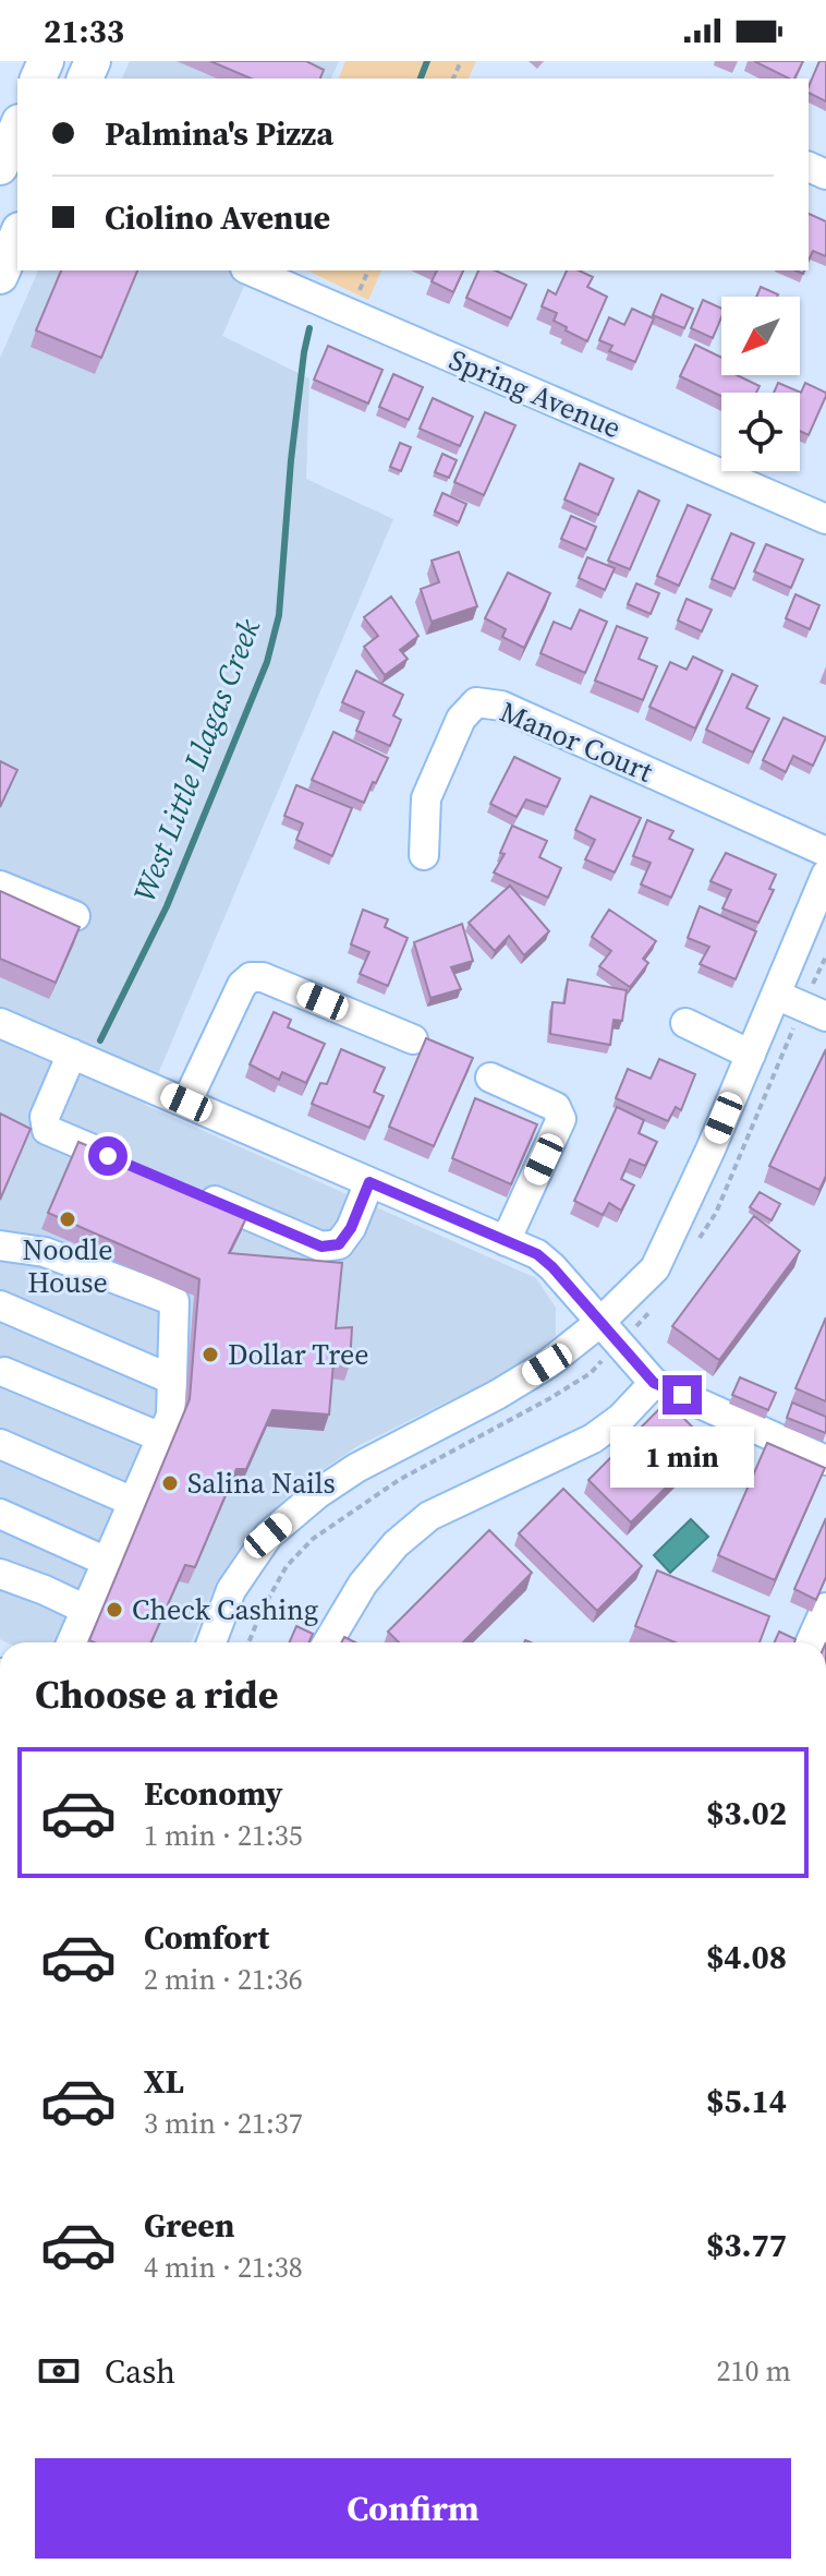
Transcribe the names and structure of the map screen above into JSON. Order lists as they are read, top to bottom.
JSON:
{
  "streets": {
    "street": ["Spring Avenue", "Manor Court"]
  },
  "water": ["West Little Llagas Creek"],
  "places": [
    "Noodle House",
    "Dollar Tree",
    "Salina Nails",
    "Check Cashing"
  ],
  "north": "bottom left",
  "page": {
    "status": "21:33",
    "banner": ["Palmina's Pizza", "Ciolino Avenue"],
    "bubble": "1 min",
    "heading": "Choose a ride",
    "list": [
      {
        "name": "Economy",
        "note": "1 min · 21:35",
        "value": "$3.02"
      },
      {
        "name": "Comfort",
        "note": "2 min · 21:36",
        "value": "$4.08"
      },
      {
        "name": "XL",
        "note": "3 min · 21:37",
        "value": "$5.14"
      },
      {
        "name": "Green",
        "note": "4 min · 21:38",
        "value": "$3.77"
      }
    ],
    "pay": ["Cash", "210 m"],
    "buttons": "Confirm"
  }
}
